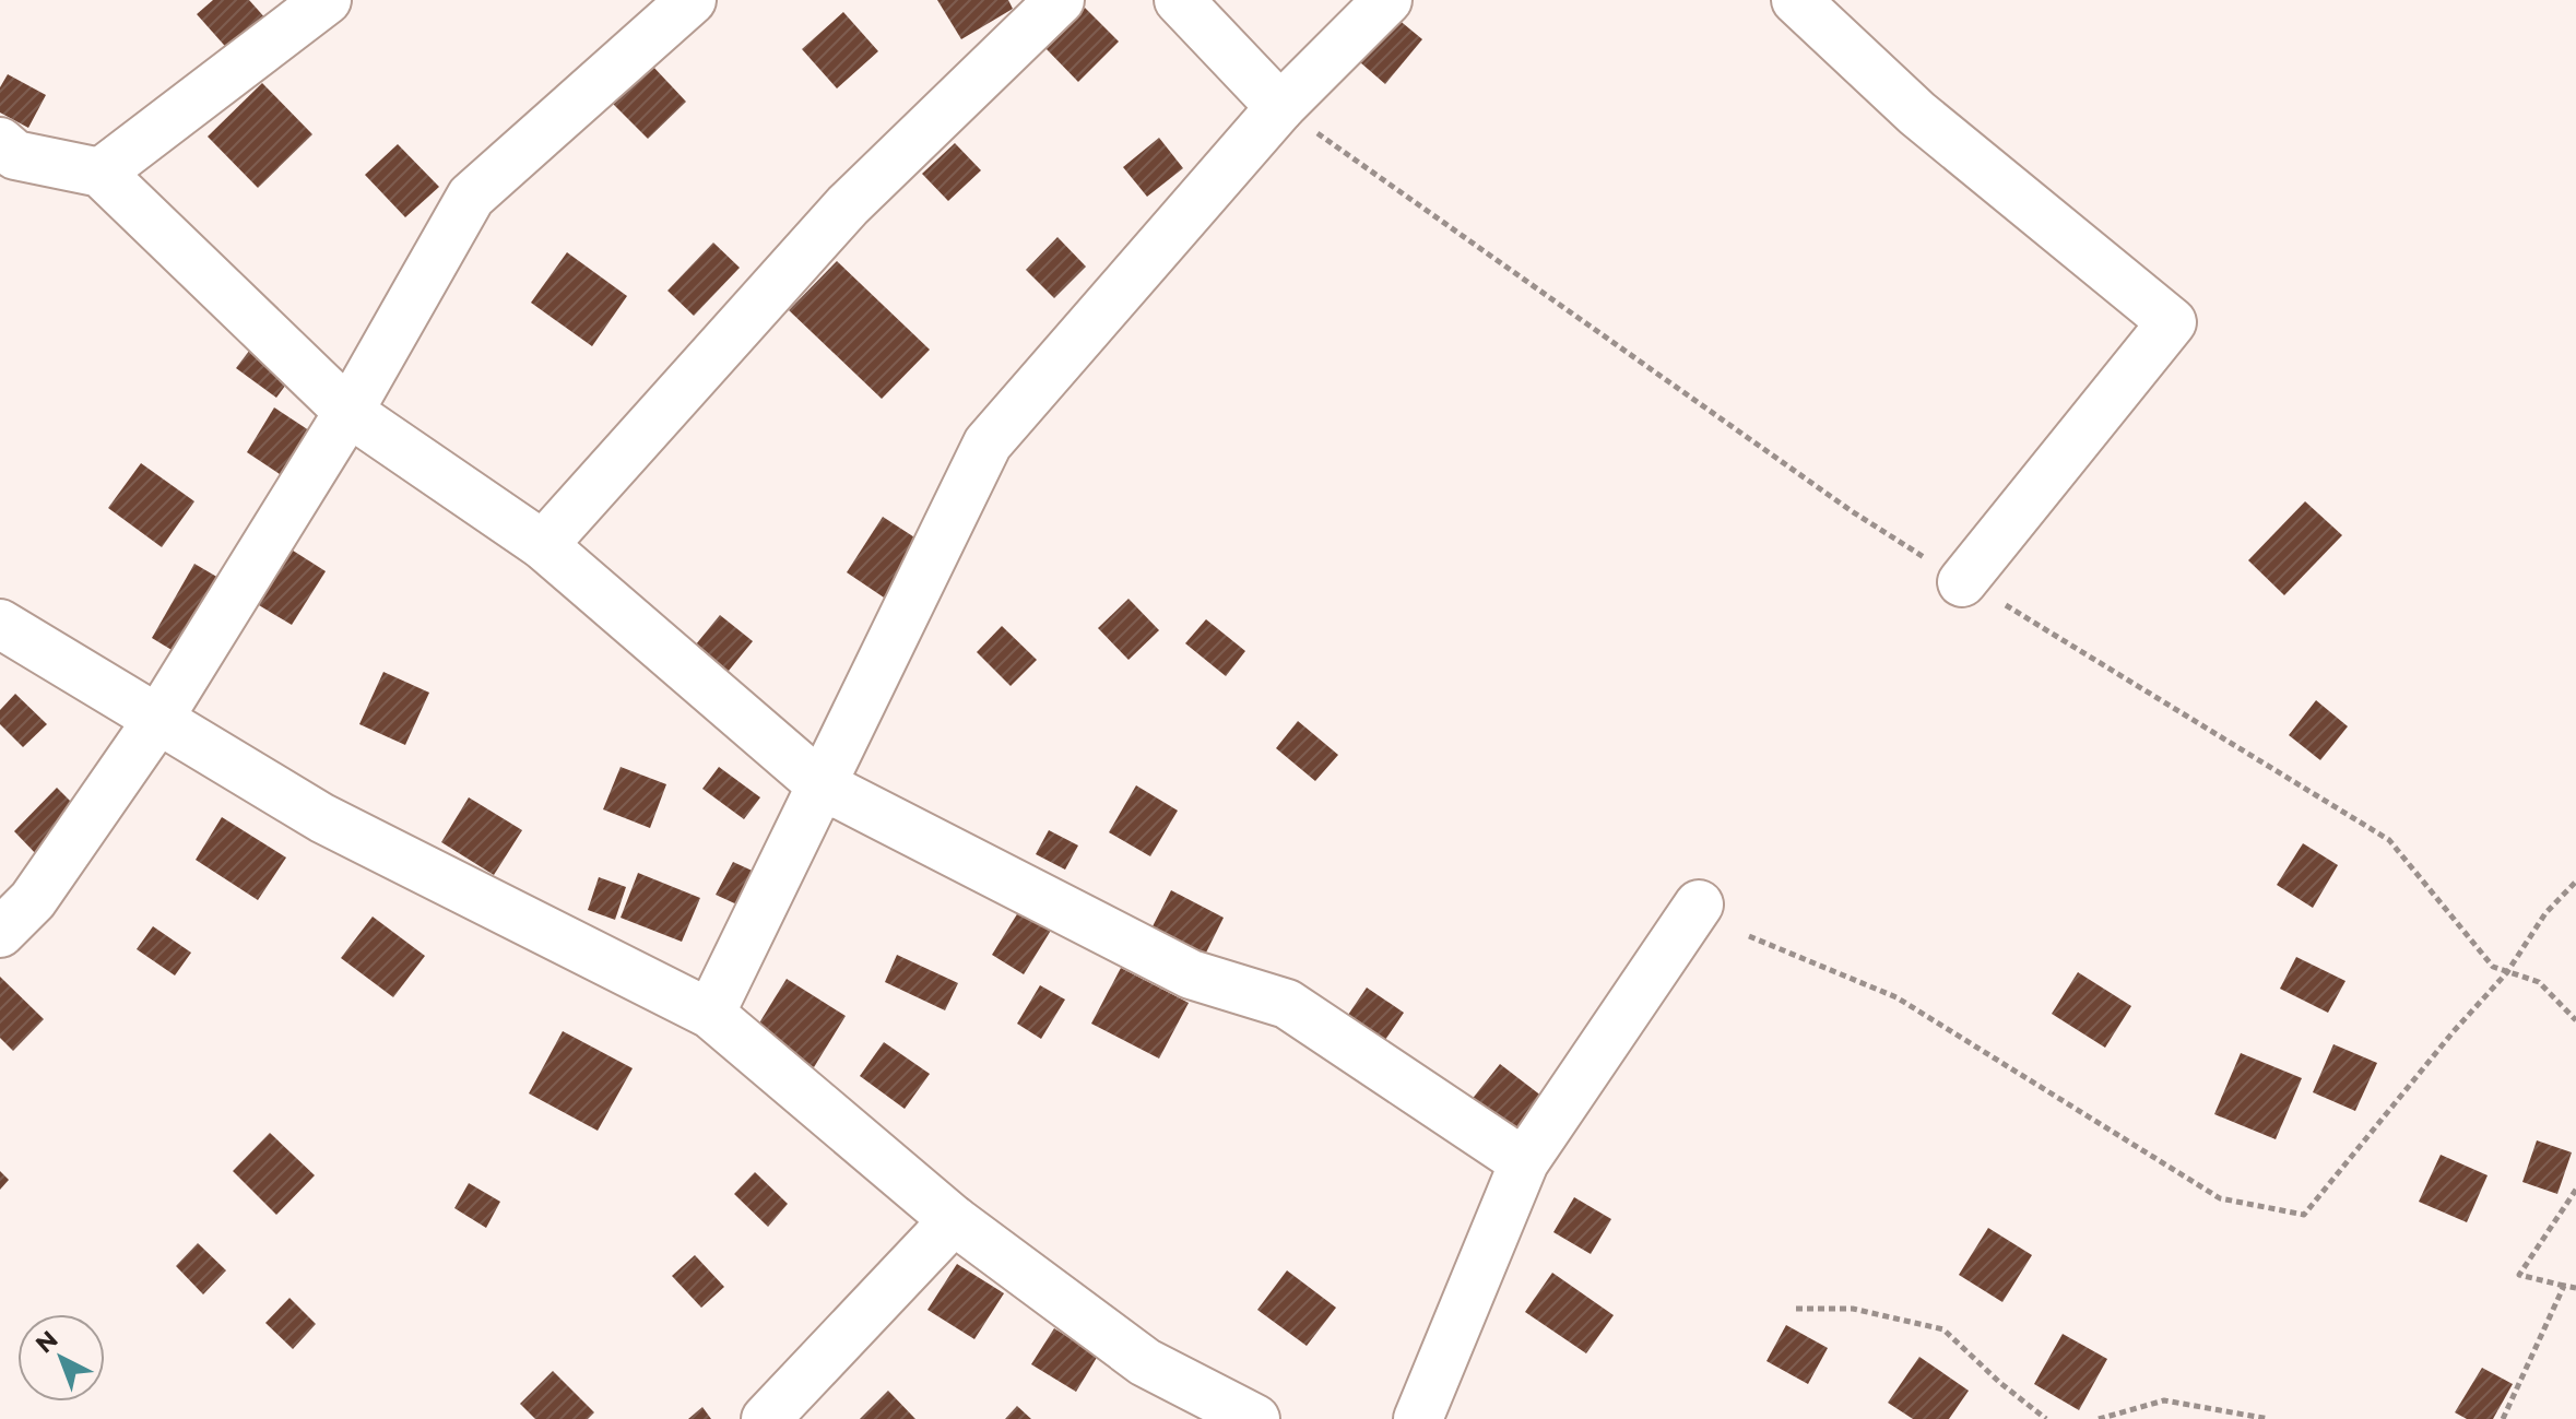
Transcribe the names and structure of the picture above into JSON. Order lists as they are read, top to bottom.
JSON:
{
  "north": "top left"
}
